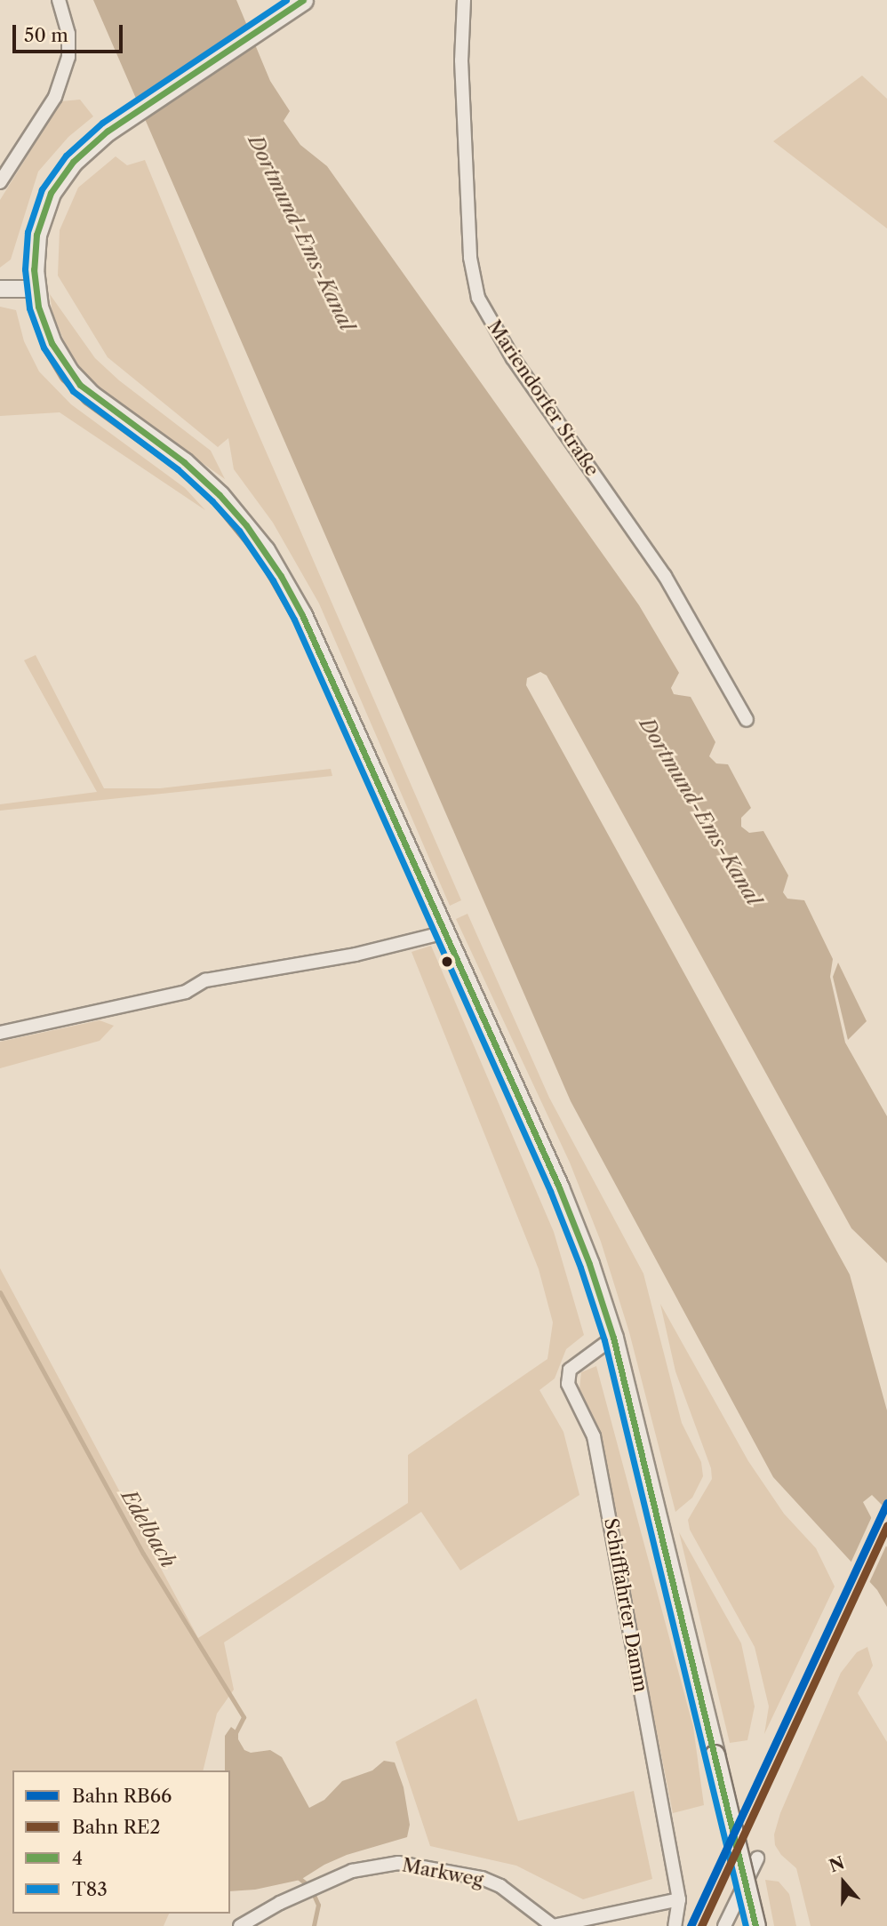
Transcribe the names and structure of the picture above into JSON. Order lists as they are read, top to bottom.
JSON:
{
  "streets": {
    "street": ["Mariendorfer Straße", "Schifffahrter Damm", "Markweg"]
  },
  "crossings": [
    ["Schifffahrter Damm", "Markweg"]
  ],
  "water": ["Dortmund-Ems-Kanal", "Edelbach"],
  "lines": [
    "transit line 4",
    "transit line T83",
    "rail line RB66",
    "rail line RE2"
  ],
  "legend": [
    "Bahn RB66",
    "Bahn RE2",
    "4",
    "T83"
  ],
  "scale_bar": "50 m",
  "north": "top"
}
